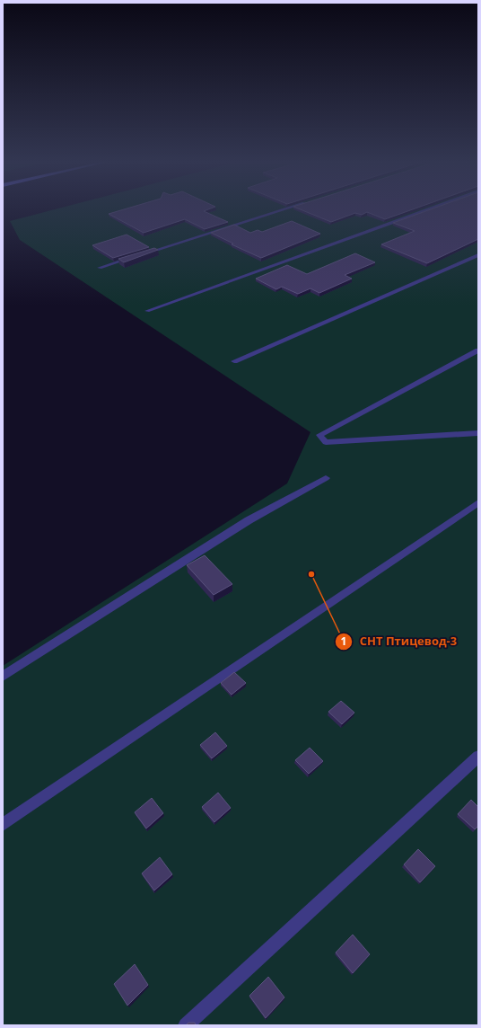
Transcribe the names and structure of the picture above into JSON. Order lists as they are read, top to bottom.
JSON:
{
  "places": ["СНТ Птицевод-3"]
}
